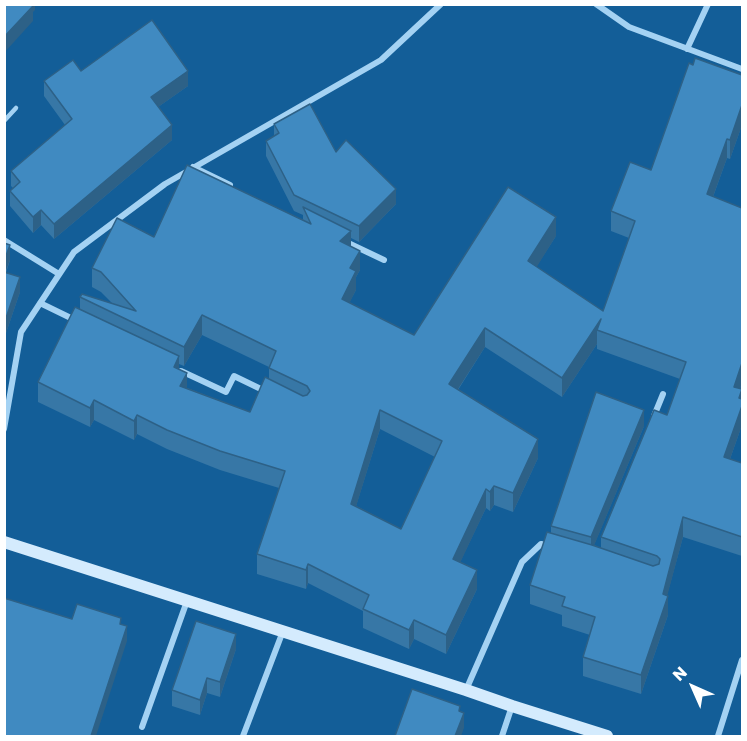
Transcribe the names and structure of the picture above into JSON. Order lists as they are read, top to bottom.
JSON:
{
  "north": "top left"
}
